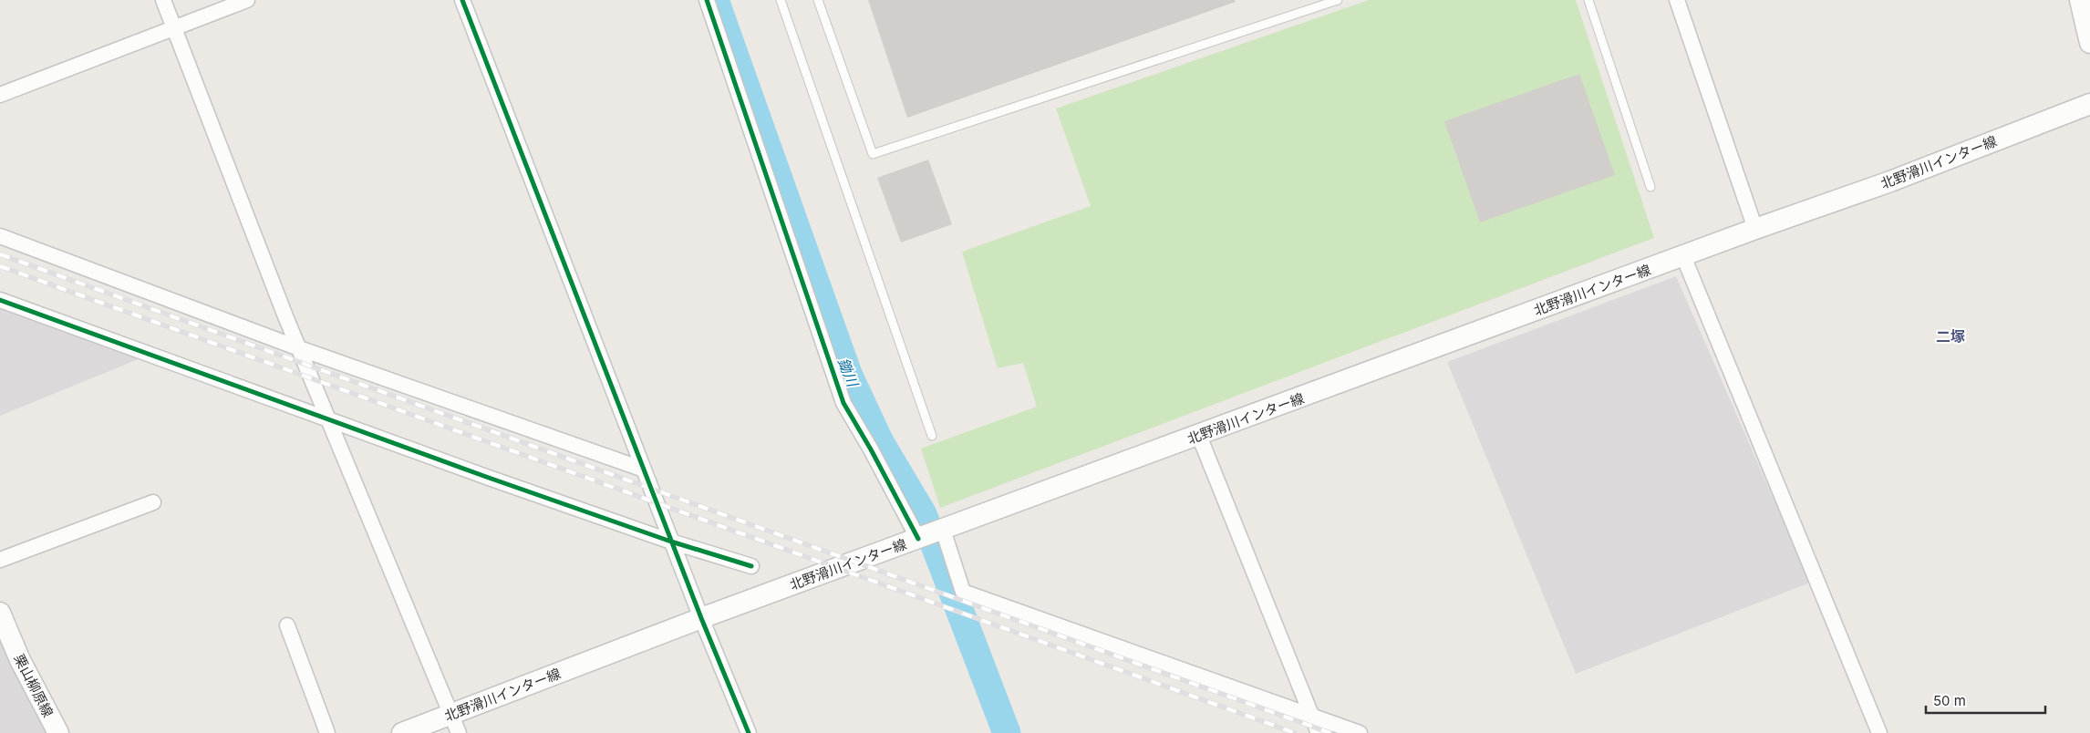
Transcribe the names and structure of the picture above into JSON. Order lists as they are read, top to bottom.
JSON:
{
  "streets": {
    "main road": ["北野滑川インター線", "栗山柳原線"]
  },
  "districts": ["二塚"],
  "water": ["鋤川"],
  "scale_bar": "50 m"
}
